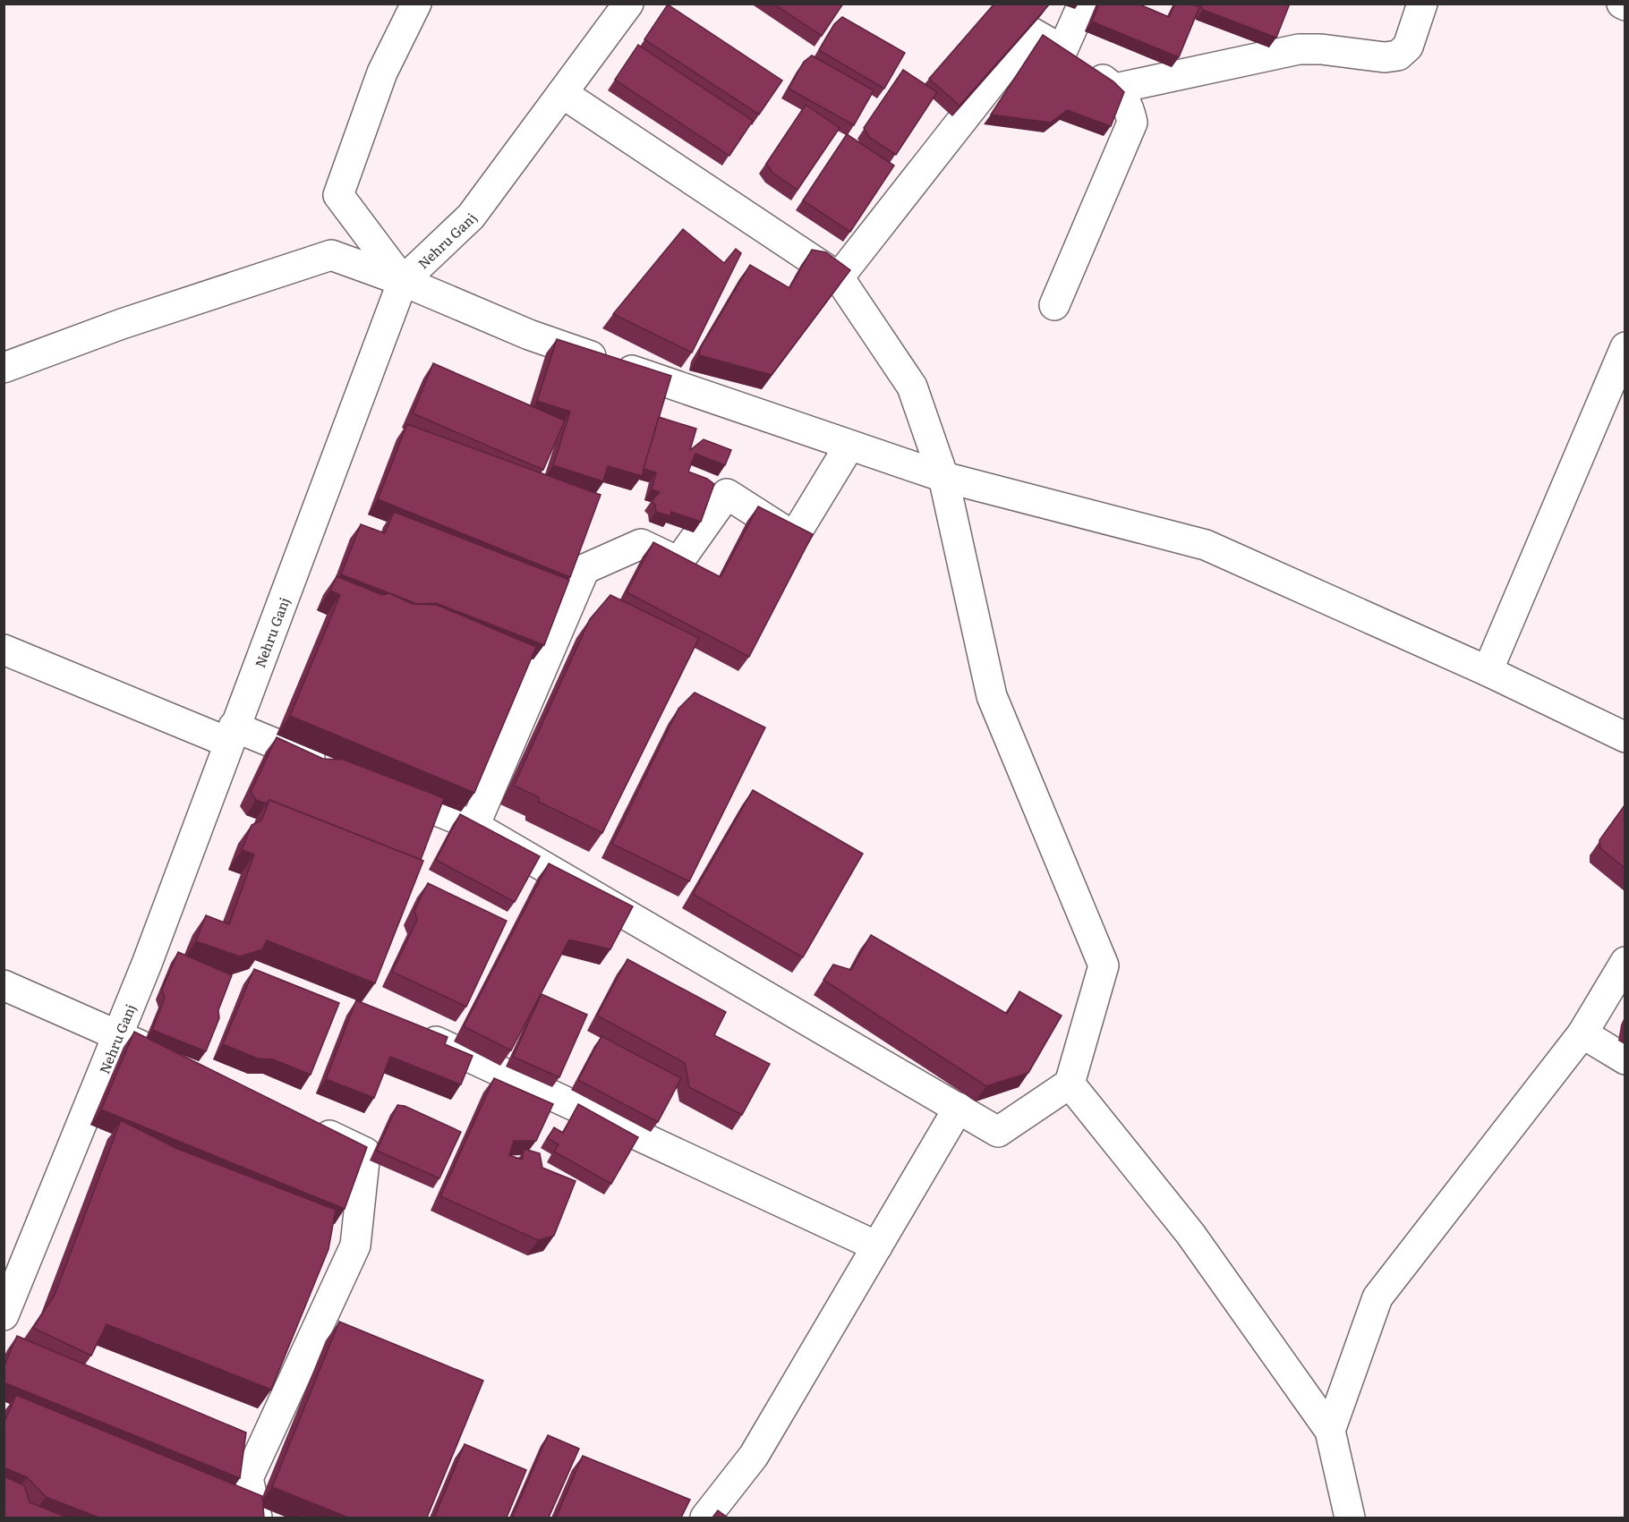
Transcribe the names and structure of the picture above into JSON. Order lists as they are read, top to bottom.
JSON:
{
  "streets": {
    "street": ["Nehru Ganj"]
  }
}
